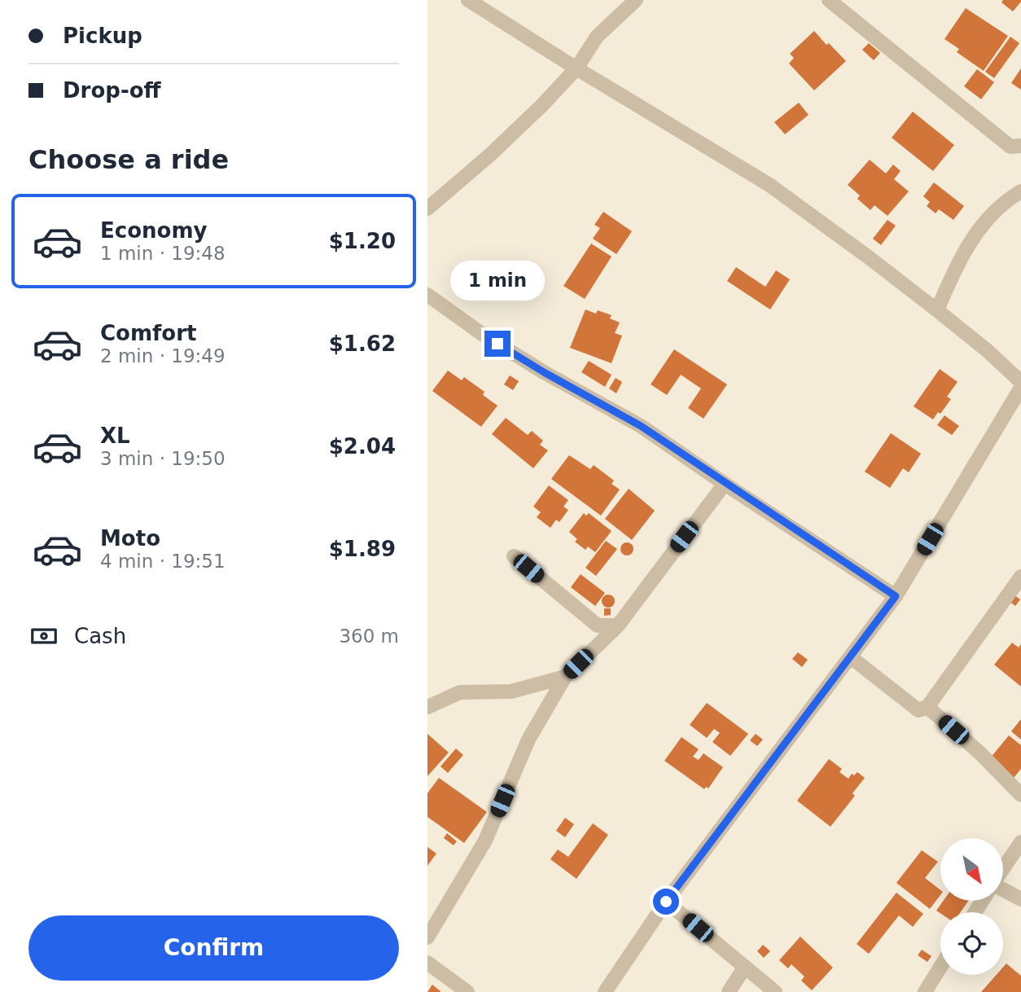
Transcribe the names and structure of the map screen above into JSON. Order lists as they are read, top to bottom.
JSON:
{
  "north": "bottom right",
  "page": {
    "banner": ["Pickup", "Drop-off"],
    "heading": "Choose a ride",
    "list": [
      {
        "name": "Economy",
        "note": "1 min · 19:48",
        "value": "$1.20"
      },
      {
        "name": "Comfort",
        "note": "2 min · 19:49",
        "value": "$1.62"
      },
      {
        "name": "XL",
        "note": "3 min · 19:50",
        "value": "$2.04"
      },
      {
        "name": "Moto",
        "note": "4 min · 19:51",
        "value": "$1.89"
      }
    ],
    "bubble": "1 min",
    "pay": ["Cash", "360 m"],
    "buttons": "Confirm"
  }
}
